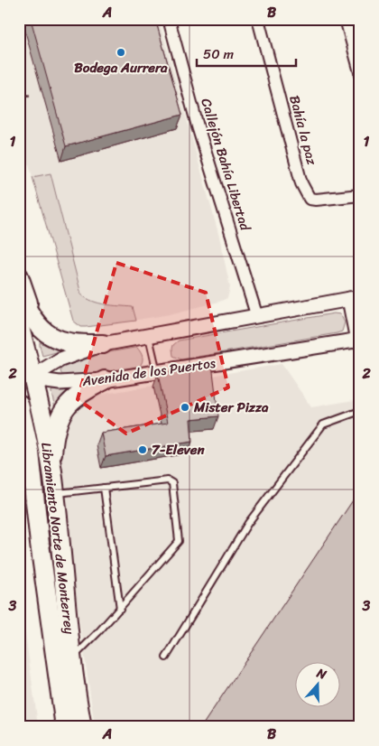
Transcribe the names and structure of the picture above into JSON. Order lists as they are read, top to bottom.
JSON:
{
  "streets": {
    "main road": ["Libramiento Norte de Monterrey"],
    "street": ["Bahía la paz", "Callejón Bahía Libertad", "Avenida de los Puertos"]
  },
  "crossings": [
    ["Callejón Bahía Libertad", "Avenida de los Puertos"],
    ["Avenida de los Puertos", "Libramiento Norte de Monterrey"]
  ],
  "places": ["Bodega Aurrera", "Mister Pizza", "7-Eleven"],
  "scale_bar": "50 m",
  "north": "top",
  "grid": {
    "columns": ["A", "B"],
    "rows": ["1", "2", "3"]
  }
}
